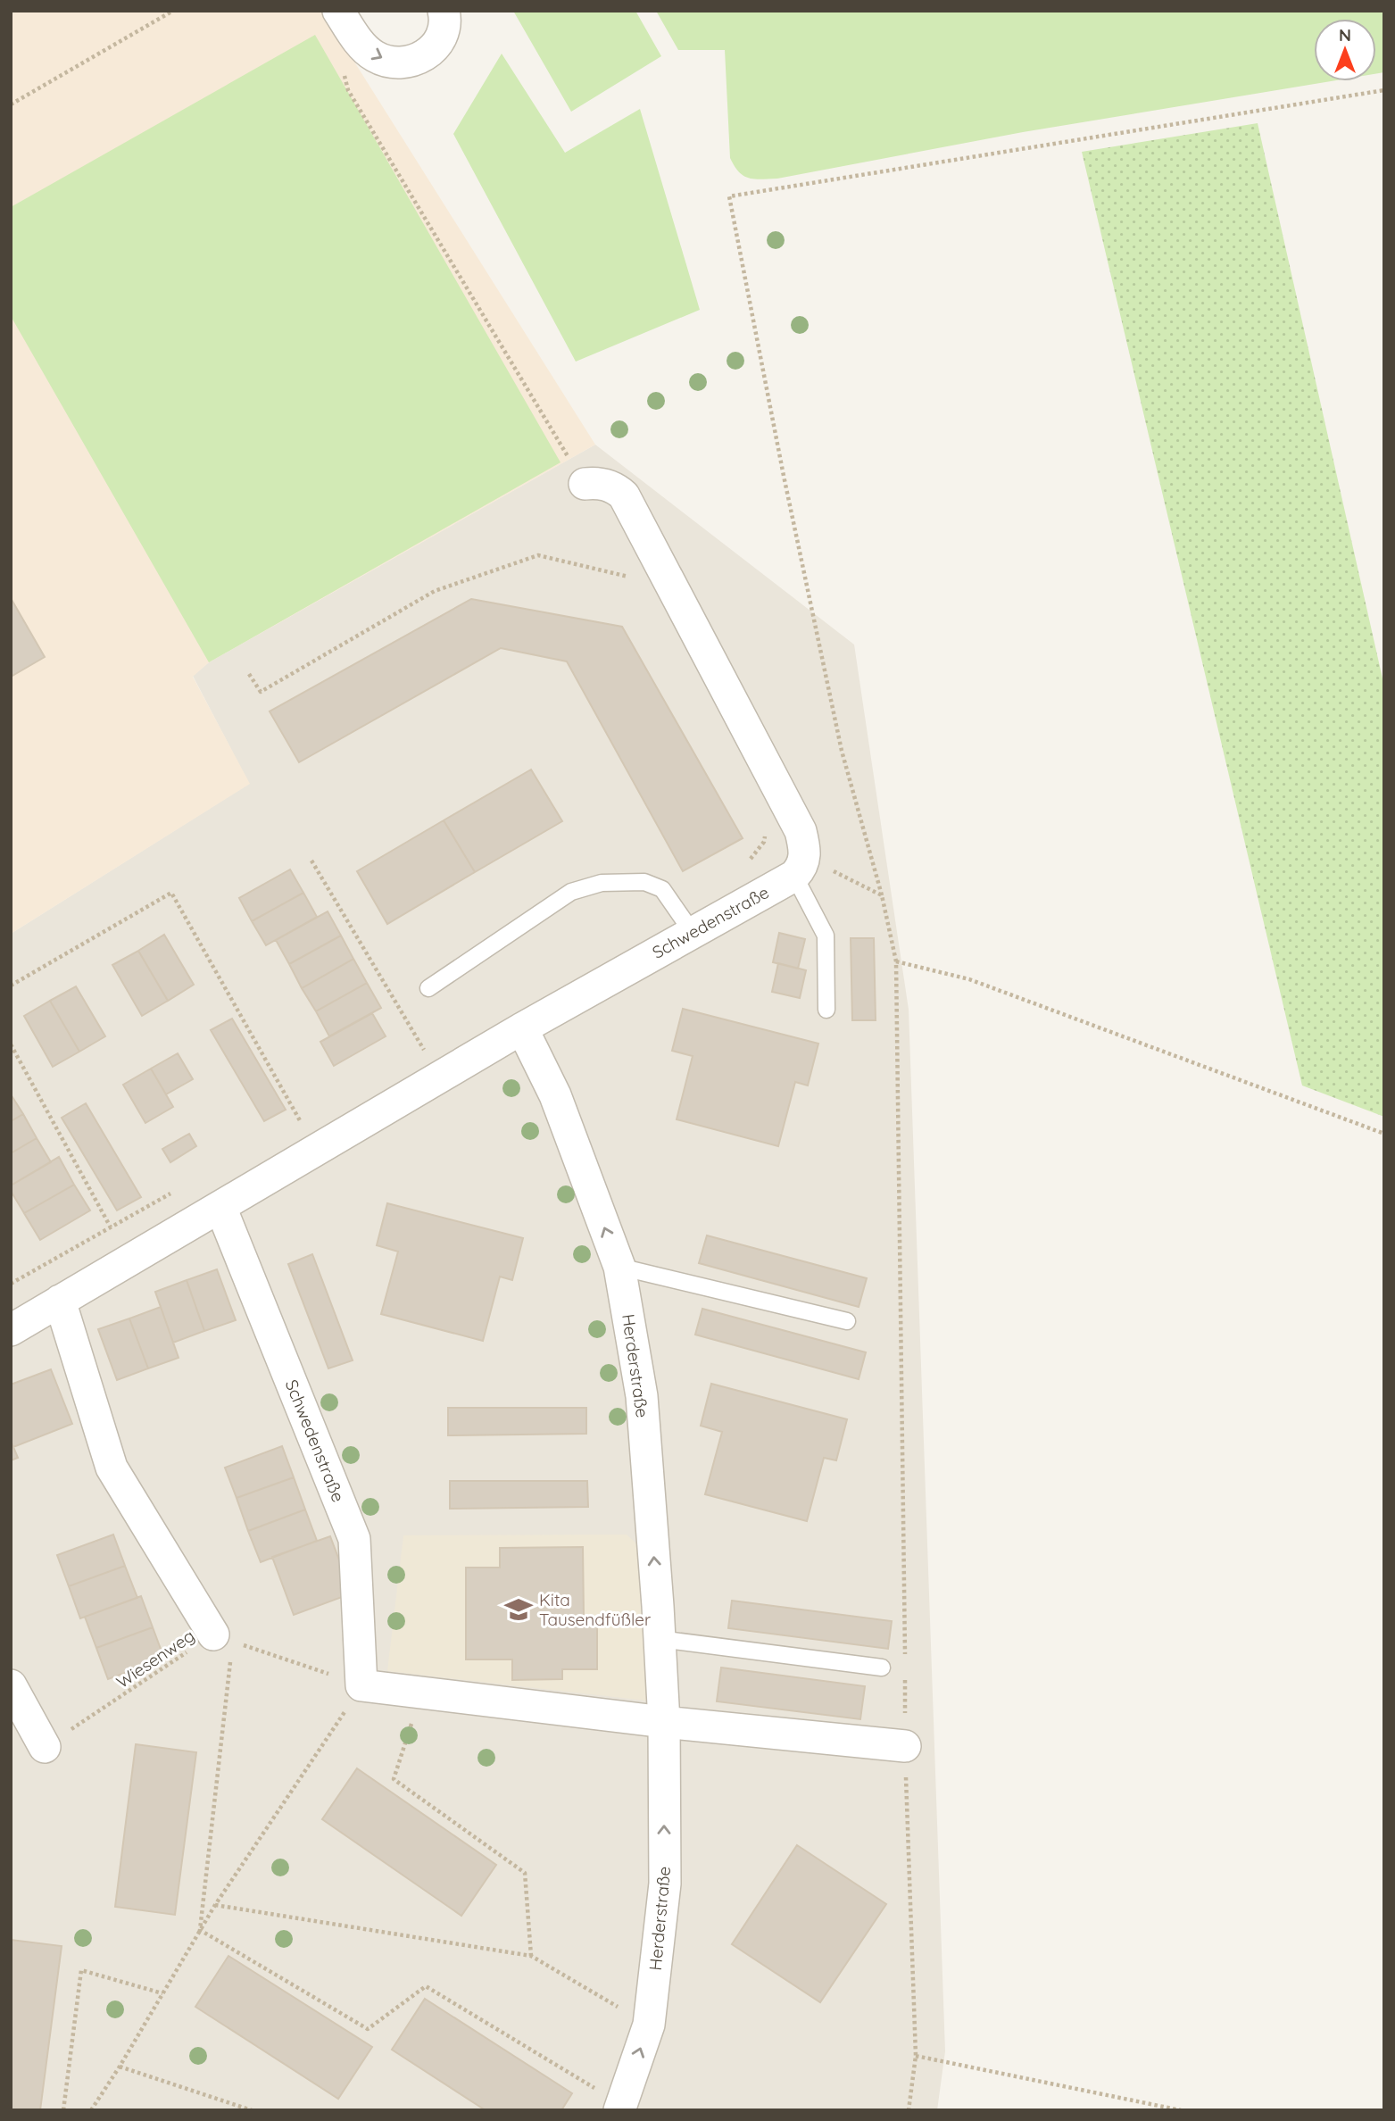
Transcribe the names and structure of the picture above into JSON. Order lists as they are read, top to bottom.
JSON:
{
  "streets": {
    "street": ["Schwedenstraße", "Herderstraße"],
    "path": ["Wiesenweg"]
  },
  "crossings": [
    ["Schwedenstraße", "Herderstraße"]
  ],
  "one_way": ["Herderstraße"],
  "places": {
    "school or university": ["Kita Tausendfüßler"]
  },
  "north": "top"
}
